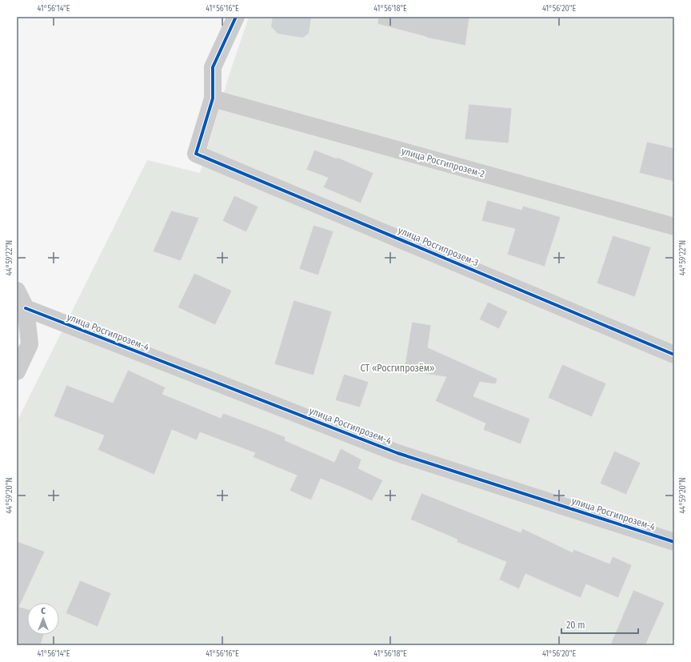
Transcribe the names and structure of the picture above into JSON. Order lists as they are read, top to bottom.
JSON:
{
  "streets": {
    "street": ["улица Росгипрозем-2", "улица Росгипрозем-3", "улица Росгипрозем-4"]
  },
  "crossings": [
    ["улица Росгипрозем-2", "улица Росгипрозем-3"]
  ],
  "parks": ["СТ «Росгипрозём»"],
  "scale_bar": "20 m",
  "north": "top",
  "coordinates": [
    "41°56'14\"E",
    "41°56'16\"E",
    "41°56'18\"E",
    "41°56'20\"E",
    "44°59'22\"N",
    "44°59'20\"N"
  ]
}
